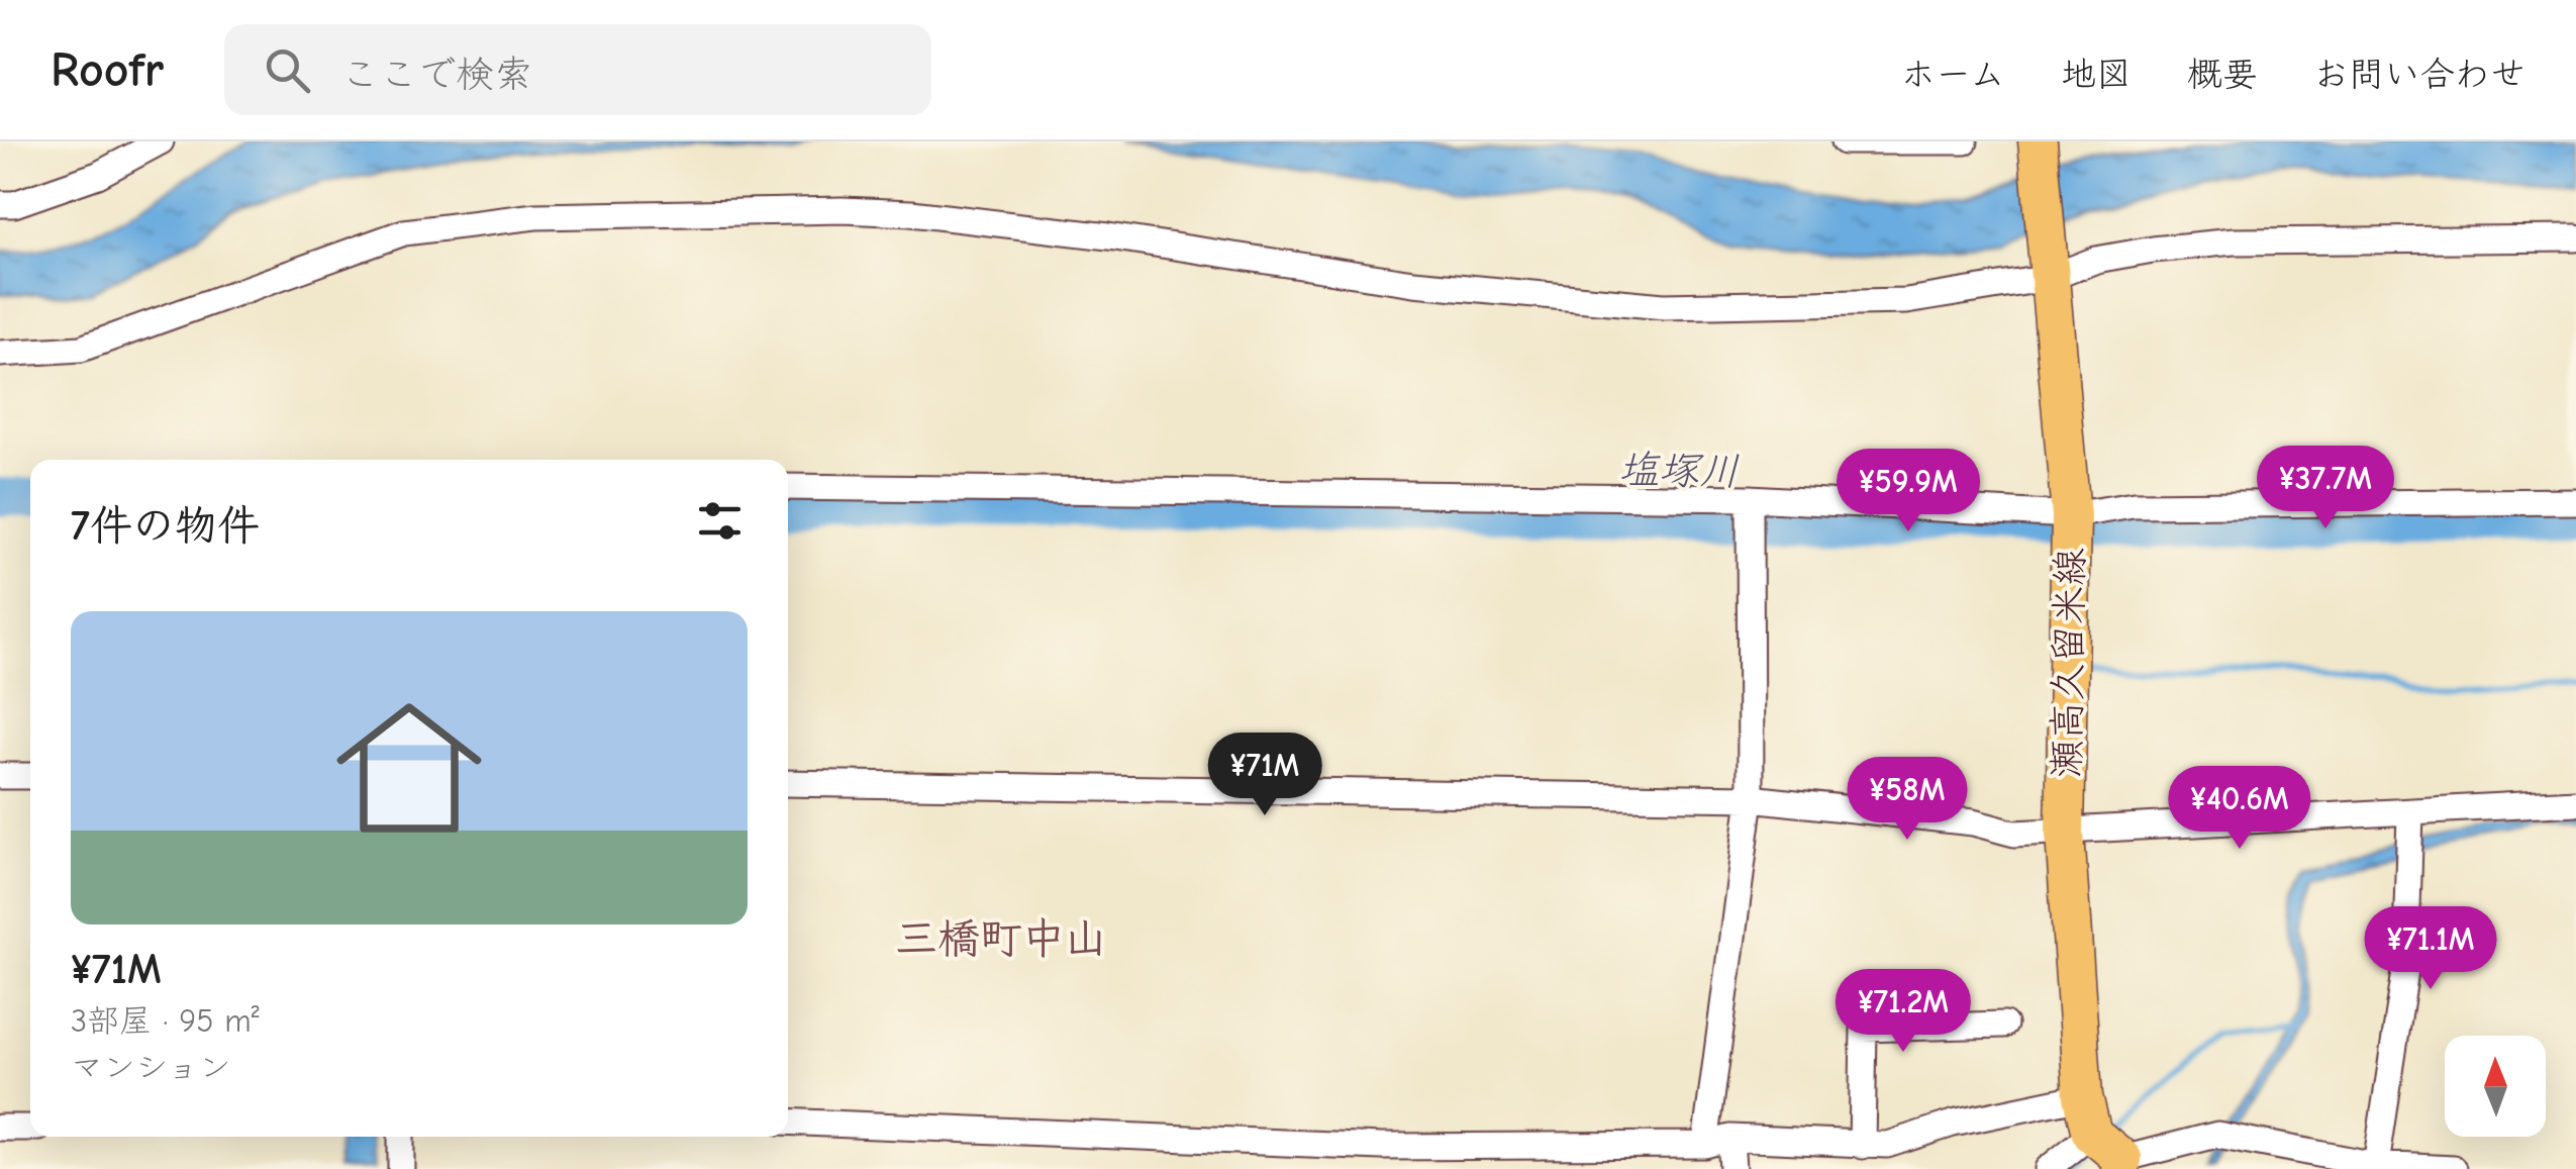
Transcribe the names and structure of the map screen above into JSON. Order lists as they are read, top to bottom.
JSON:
{
  "streets": {
    "main road": ["瀬高久留米線"]
  },
  "districts": ["三橋町中山"],
  "water": ["塩塚川"],
  "north": "top",
  "page": {
    "header": "Roofr",
    "search": "ここで検索",
    "nav": [
      "ホーム",
      "地図",
      "概要",
      "お問い合わせ"
    ],
    "price": [
      "¥37.7M",
      "¥59.9M",
      "¥71M",
      "¥58M",
      "¥40.6M",
      "¥71.1M",
      "¥71.2M"
    ],
    "heading": "7件の物件",
    "list": [
      {
        "name": "¥71M",
        "note": "3部屋 · 95 m² · マンション"
      }
    ]
  }
}
